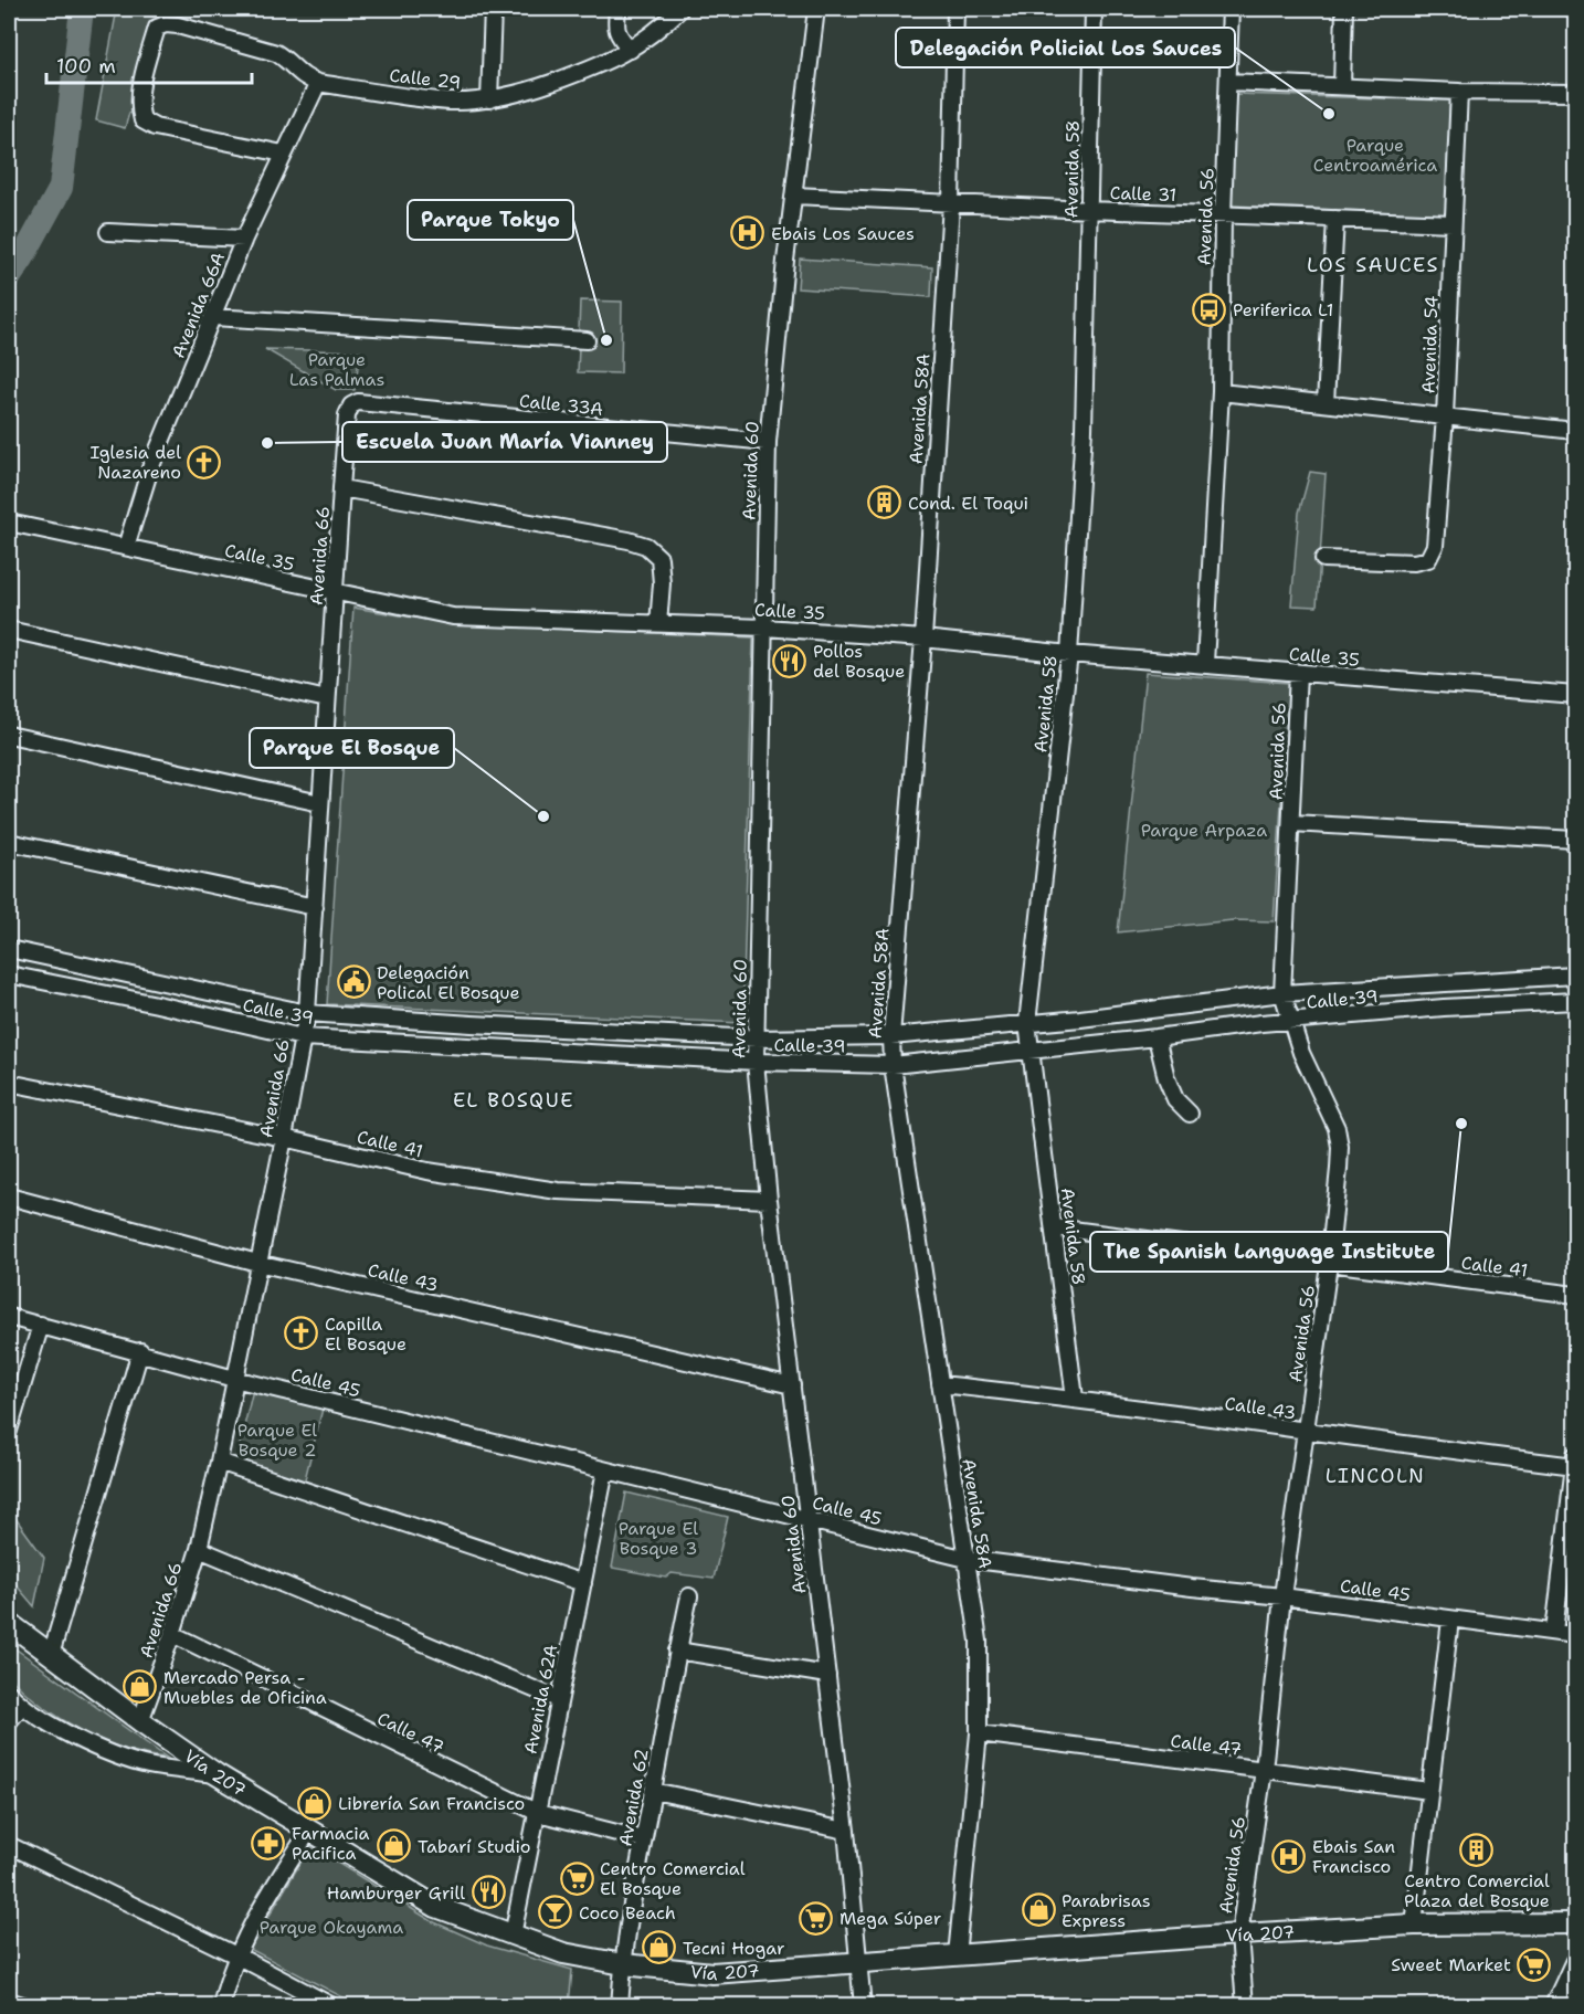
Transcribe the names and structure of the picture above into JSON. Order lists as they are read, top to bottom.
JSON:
{
  "streets": {
    "main road": ["Vía 207"],
    "street": [
      "Calle 29",
      "Avenida 58",
      "Calle 31",
      "Avenida 56",
      "Avenida 66A",
      "Avenida 54",
      "Calle 33A",
      "Avenida 58A",
      "Avenida 60",
      "Avenida 66",
      "Calle 35",
      "Calle 39",
      "Calle 41",
      "Calle 43",
      "Calle 45",
      "Avenida 62A",
      "Calle 47",
      "Avenida 62"
    ]
  },
  "crossings": [
    ["Calle 29", "Avenida 66A"],
    ["Avenida 58", "Calle 31"],
    ["Avenida 58", "Calle 35"],
    ["Avenida 58", "Calle 39"],
    ["Avenida 58", "Calle 41"],
    ["Avenida 58", "Calle 43"],
    ["Calle 31", "Avenida 56"],
    ["Calle 31", "Avenida 54"],
    ["Calle 31", "Avenida 58A"],
    ["Calle 31", "Avenida 60"],
    ["Avenida 56", "Calle 35"],
    ["Avenida 56", "Calle 39"],
    ["Avenida 56", "Calle 41"],
    ["Avenida 56", "Calle 43"],
    ["Avenida 56", "Calle 45"],
    ["Avenida 56", "Calle 47"],
    ["Avenida 56", "Vía 207"],
    ["Avenida 66A", "Calle 35"],
    ["Calle 33A", "Avenida 60"],
    ["Calle 33A", "Avenida 66"],
    ["Avenida 58A", "Calle 35"],
    ["Avenida 58A", "Calle 39"],
    ["Avenida 58A", "Calle 43"],
    ["Avenida 58A", "Calle 45"],
    ["Avenida 58A", "Calle 47"],
    ["Avenida 58A", "Vía 207"],
    ["Avenida 60", "Calle 35"],
    ["Avenida 60", "Calle 39"],
    ["Avenida 60", "Calle 41"],
    ["Avenida 60", "Calle 43"],
    ["Avenida 60", "Calle 45"],
    ["Avenida 60", "Vía 207"],
    ["Avenida 66", "Calle 35"],
    ["Avenida 66", "Calle 39"],
    ["Avenida 66", "Calle 41"],
    ["Avenida 66", "Calle 43"],
    ["Avenida 66", "Calle 45"],
    ["Avenida 66", "Calle 47"],
    ["Avenida 66", "Vía 207"],
    ["Calle 45", "Avenida 62A"],
    ["Avenida 62A", "Calle 47"],
    ["Avenida 62A", "Vía 207"],
    ["Calle 47", "Avenida 62"],
    ["Vía 207", "Avenida 62"]
  ],
  "districts": ["LOS SAUCES", "EL BOSQUE", "LINCOLN"],
  "parks": [
    "Parque Centroamérica",
    "Parque Las Palmas",
    "Parque Arpaza",
    "Parque El Bosque 2",
    "Parque El Bosque 3",
    "Parque Okayama"
  ],
  "places": {
    "other": [
      "Delegación Policial Los Sauces",
      "Parque Tokyo",
      "Escuela Juan María Vianney",
      "Parque El Bosque",
      "The Spanish Language Institute"
    ],
    "hospital": ["Ebais Los Sauces", "Ebais San Francisco"],
    "bus stop": ["Periferica L1"],
    "church": ["Iglesia del Nazareno", "Capilla El Bosque"],
    "building": ["Cond. El Toqui", "Centro Comercial Plaza del Bosque"],
    "restaurant": ["Pollos del Bosque", "Hamburger Grill"],
    "public building": ["Delegación Polical El Bosque"],
    "shop": [
      "Mercado Persa - Muebles de Oficina",
      "Librería San Francisco",
      "Tabarí Studio",
      "Parabrisas Express",
      "Tecni Hogar"
    ],
    "pharmacy": ["Farmacia Pacifica"],
    "supermarket": ["Centro Comercial El Bosque", "Mega Súper", "Sweet Market"],
    "bar": ["Coco Beach"]
  },
  "scale_bar": "100 m"
}
